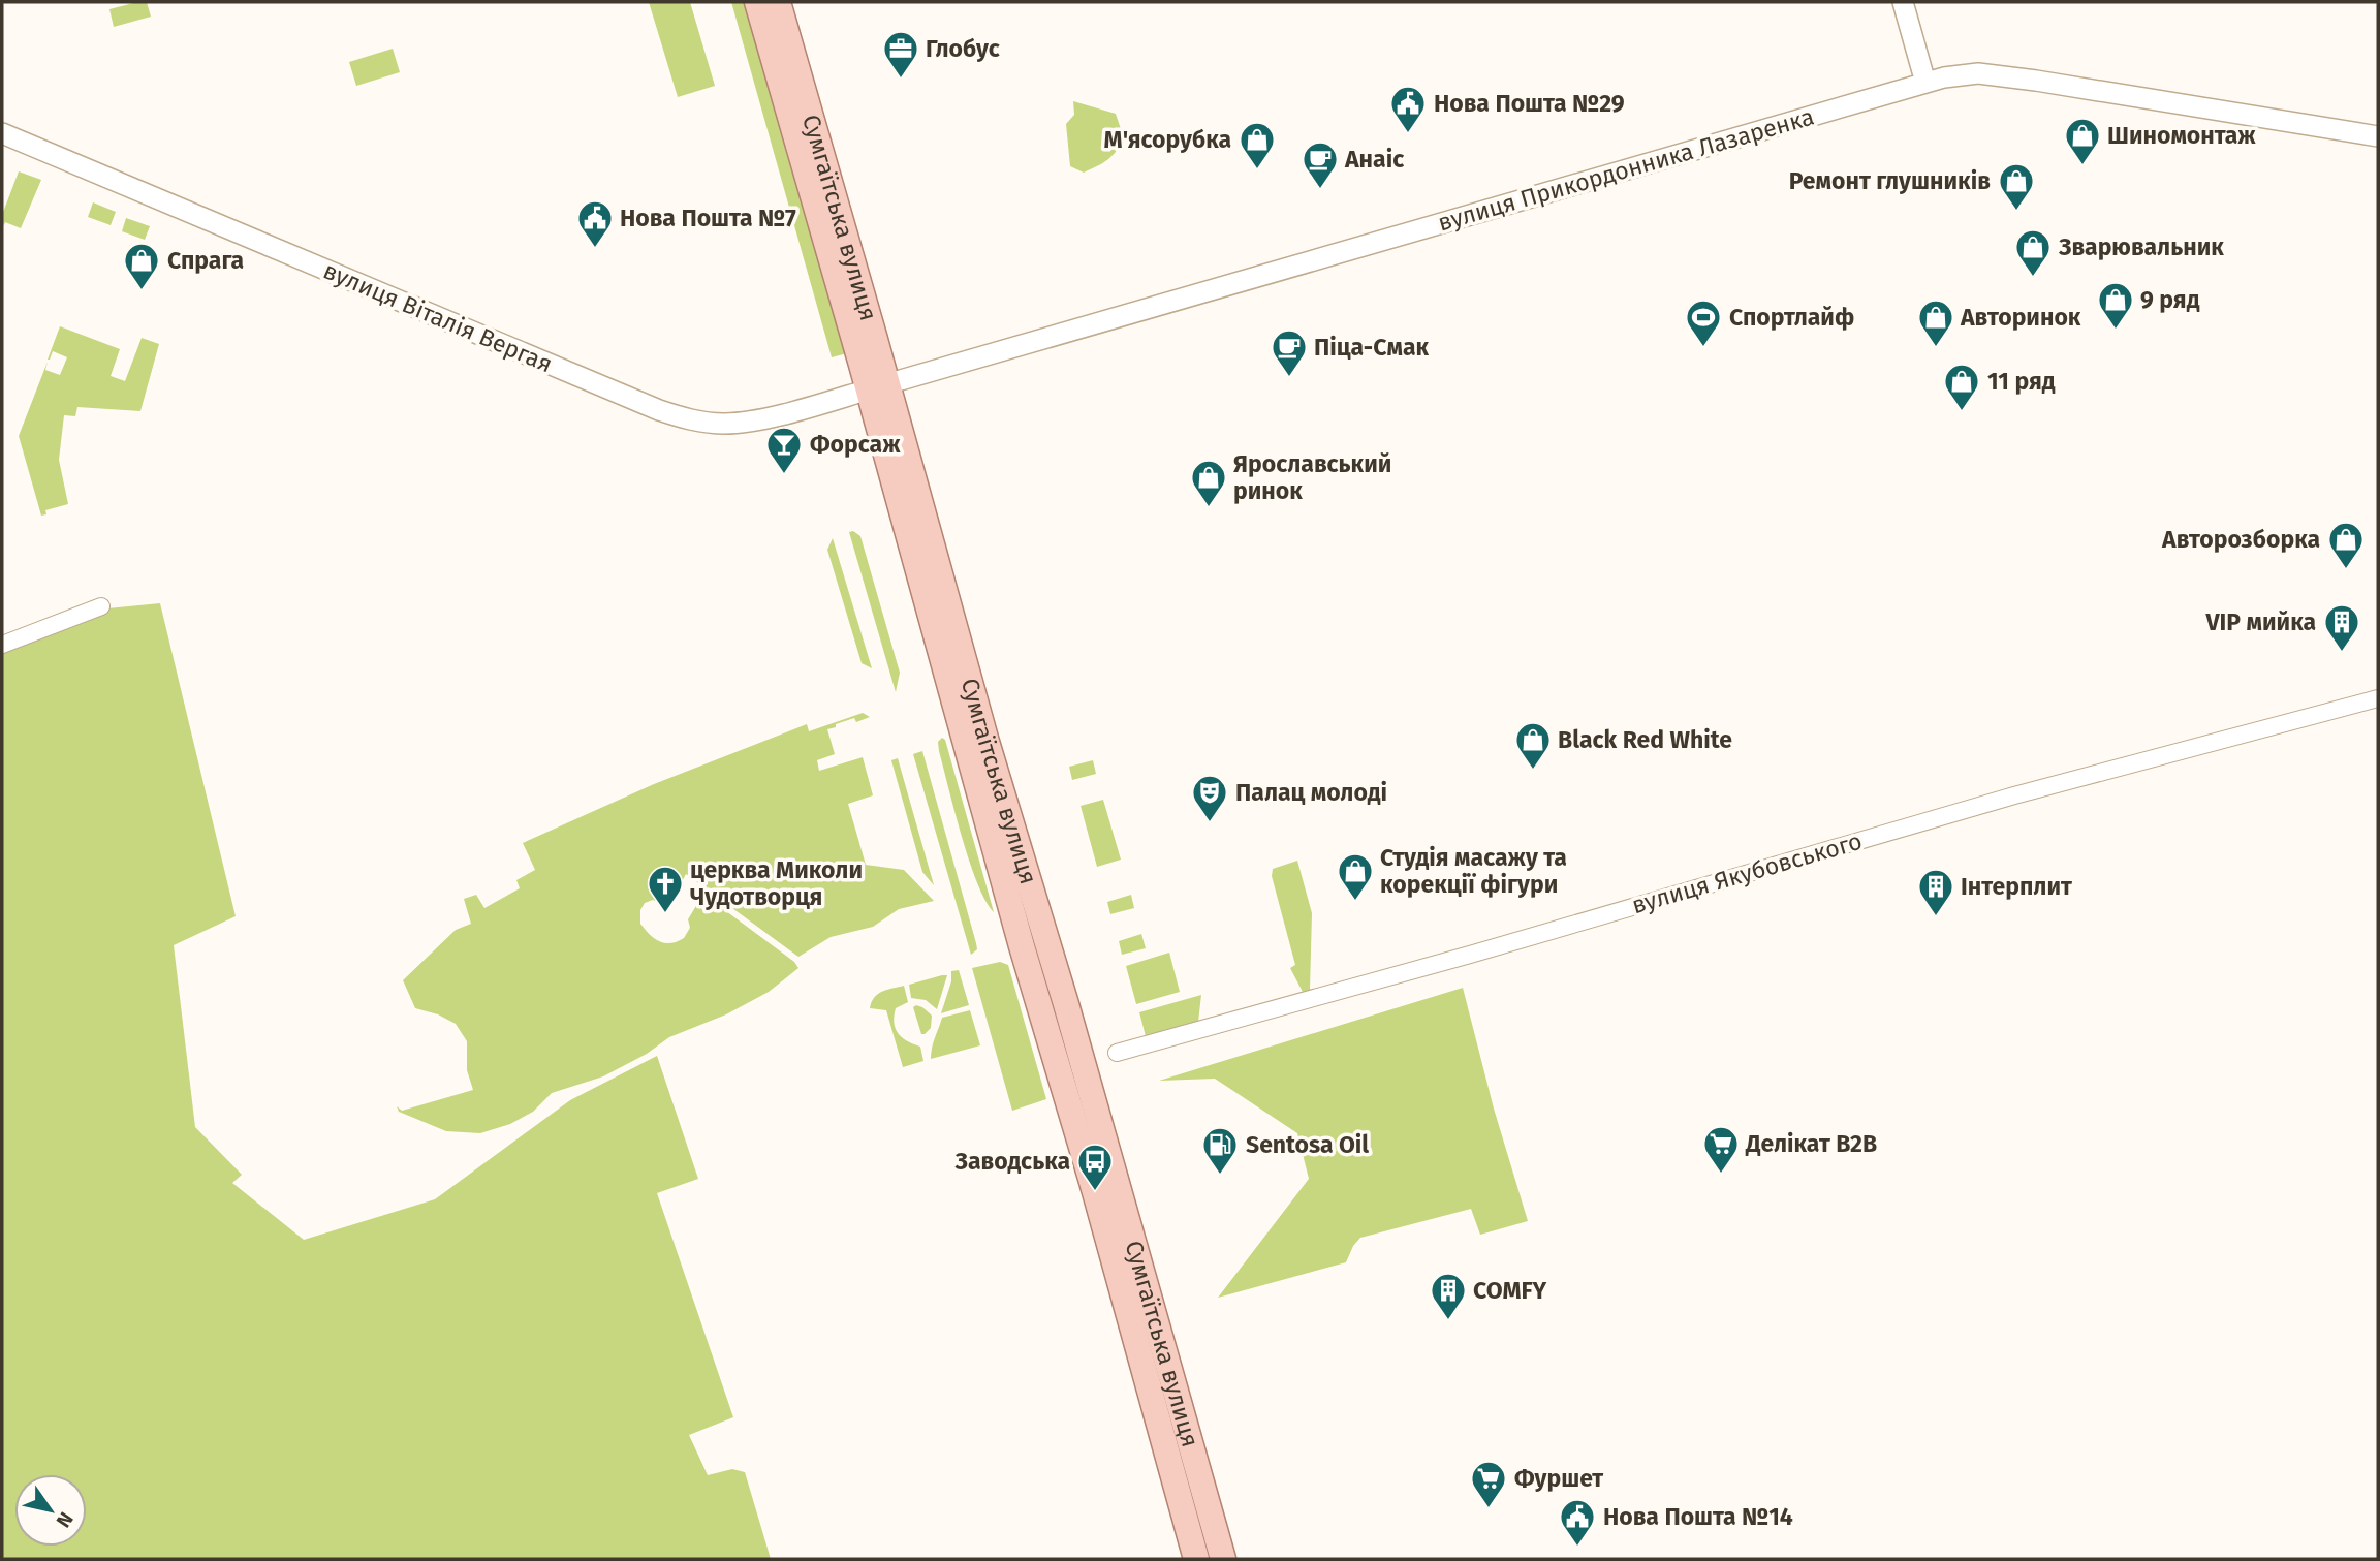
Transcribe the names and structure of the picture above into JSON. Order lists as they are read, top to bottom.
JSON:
{
  "streets": {
    "main road": ["Сумгаїтська вулиця"],
    "street": ["вулиця Прикордонника Лазаренка", "вулиця Віталія Вергая", "вулиця Якубовського"]
  },
  "crossings": [
    ["вулиця Прикордонника Лазаренка", "Сумгаїтська вулиця"],
    ["вулиця Прикордонника Лазаренка", "вулиця Віталія Вергая"],
    ["Сумгаїтська вулиця", "вулиця Віталія Вергая"]
  ],
  "places": {
    "office": ["Глобус"],
    "public building": ["Нова Пошта №29", "Нова Пошта №7", "Нова Пошта №14"],
    "shop": [
      "Шиномонтаж",
      "М'ясорубка",
      "Ремонт глушників",
      "Зварювальник",
      "Спрага",
      "9 ряд",
      "Авторинок",
      "11 ряд",
      "Ярославський ринок",
      "Авторозборка",
      "Black Red White",
      "Студія масажу та корекції фігури"
    ],
    "cafe": ["Анаіс", "Піца-Смак"],
    "sports": ["Спортлайф"],
    "bar": ["Форсаж"],
    "building": ["VIP мийка", "Інтерплит", "COMFY"],
    "theatre": ["Палац молоді"],
    "church": ["церква Миколи Чудотворця"],
    "supermarket": ["Делікат B2B", "Фуршет"],
    "fuel station": ["Sentosa Oil"],
    "bus stop": ["Заводська"]
  },
  "north": "bottom right"
}
